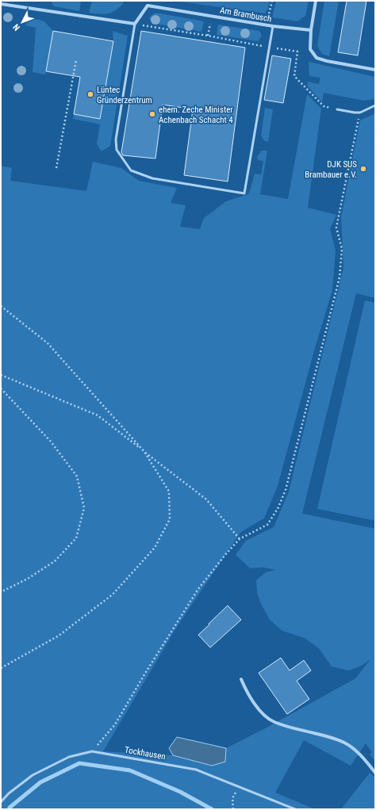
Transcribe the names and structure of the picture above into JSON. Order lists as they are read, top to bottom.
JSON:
{
  "streets": {
    "street": ["Am Brambusch"],
    "lane": ["Tockhausen"]
  },
  "places": ["Lüntec Gründerzentrum", "ehem. Zeche Minister Achenbach Schacht 4", "DJK SUS Brambauer e.V."],
  "north": "bottom left"
}
